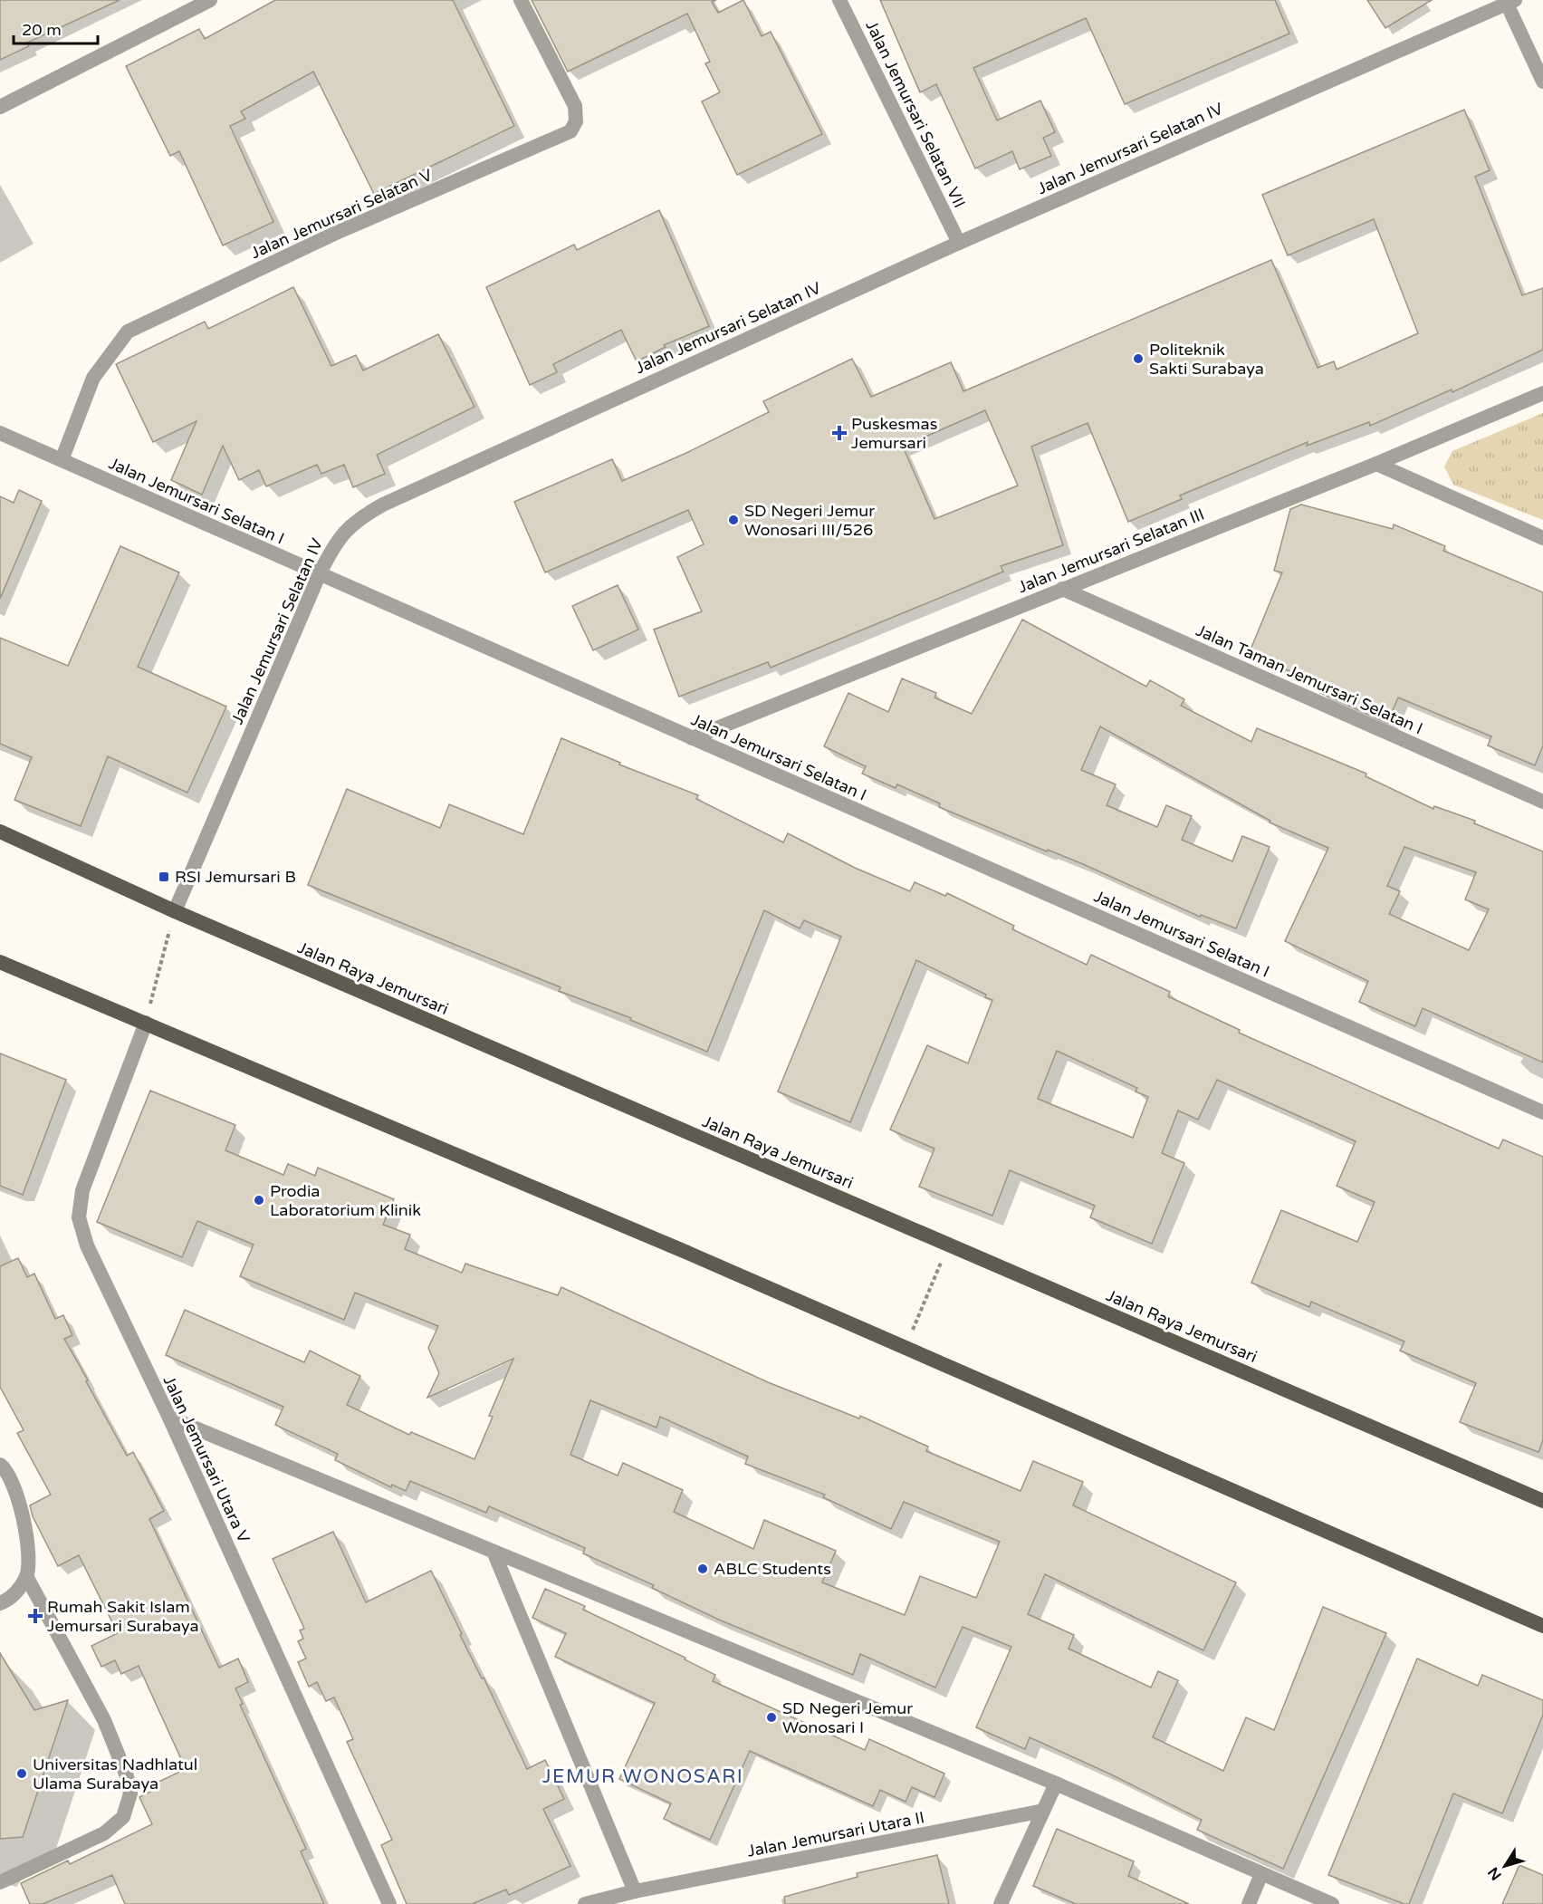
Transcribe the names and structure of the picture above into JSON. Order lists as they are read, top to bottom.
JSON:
{
  "streets": {
    "main road": ["Jalan Raya Jemursari"],
    "street": [
      "Jalan Jemursari Selatan VII",
      "Jalan Jemursari Selatan IV",
      "Jalan Jemursari Selatan V",
      "Jalan Jemursari Selatan I",
      "Jalan Jemursari Selatan III",
      "Jalan Taman Jemursari Selatan I",
      "Jalan Jemursari Utara V",
      "Jalan Jemursari Utara II"
    ]
  },
  "crossings": [
    ["Jalan Jemursari Selatan VII", "Jalan Jemursari Selatan IV"],
    ["Jalan Jemursari Selatan IV", "Jalan Jemursari Selatan I"],
    ["Jalan Jemursari Selatan IV", "Jalan Raya Jemursari"],
    ["Jalan Jemursari Selatan V", "Jalan Jemursari Selatan I"],
    ["Jalan Jemursari Selatan I", "Jalan Jemursari Selatan III"],
    ["Jalan Jemursari Selatan III", "Jalan Taman Jemursari Selatan I"]
  ],
  "districts": ["JEMUR WONOSARI"],
  "places": {
    "other": [
      "Politeknik Sakti Surabaya",
      "SD Negeri Jemur Wonosari III/526",
      "Prodia Laboratorium Klinik",
      "ABLC Students",
      "SD Negeri Jemur Wonosari I",
      "Universitas Nadhlatul Ulama Surabaya"
    ],
    "health": ["Puskesmas Jemursari", "Rumah Sakit Islam Jemursari Surabaya"],
    "transit": ["RSI Jemursari B"]
  },
  "scale_bar": "20 m",
  "north": "bottom left"
}
